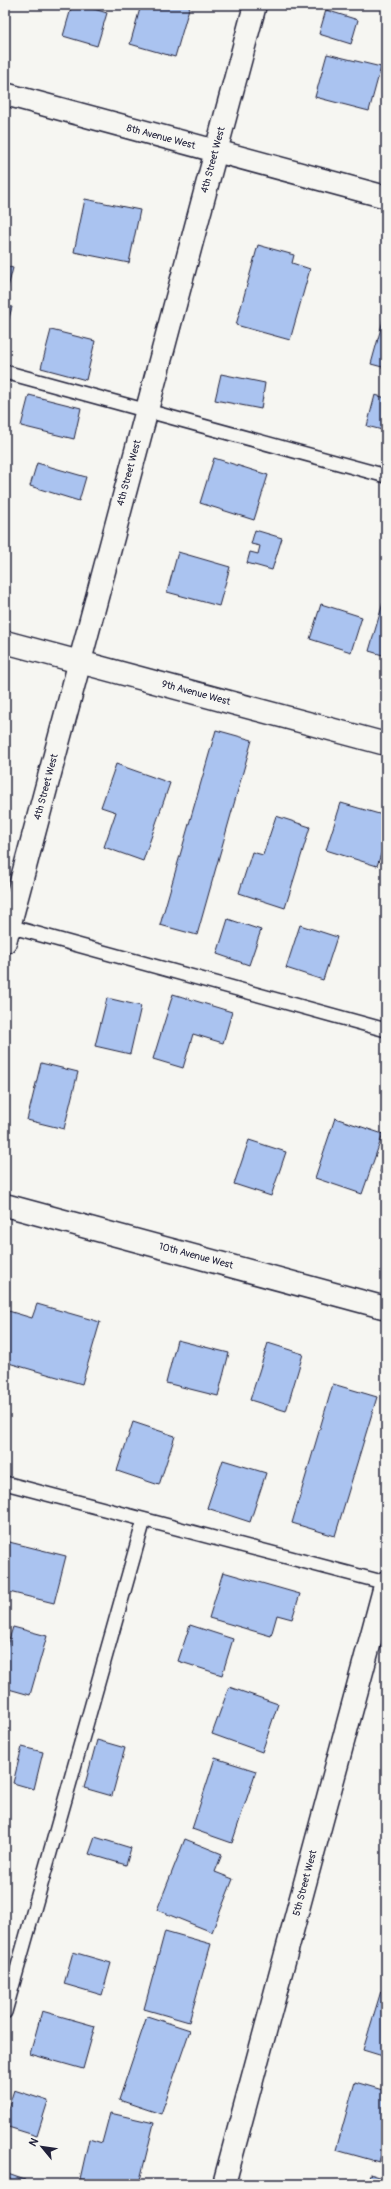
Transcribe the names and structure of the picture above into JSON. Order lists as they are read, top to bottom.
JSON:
{
  "streets": {
    "street": [
      "8th Avenue West",
      "4th Street West",
      "9th Avenue West",
      "10th Avenue West",
      "5th Street West"
    ]
  },
  "crossings": [
    ["8th Avenue West", "4th Street West"],
    ["4th Street West", "9th Avenue West"]
  ],
  "north": "top left"
}
